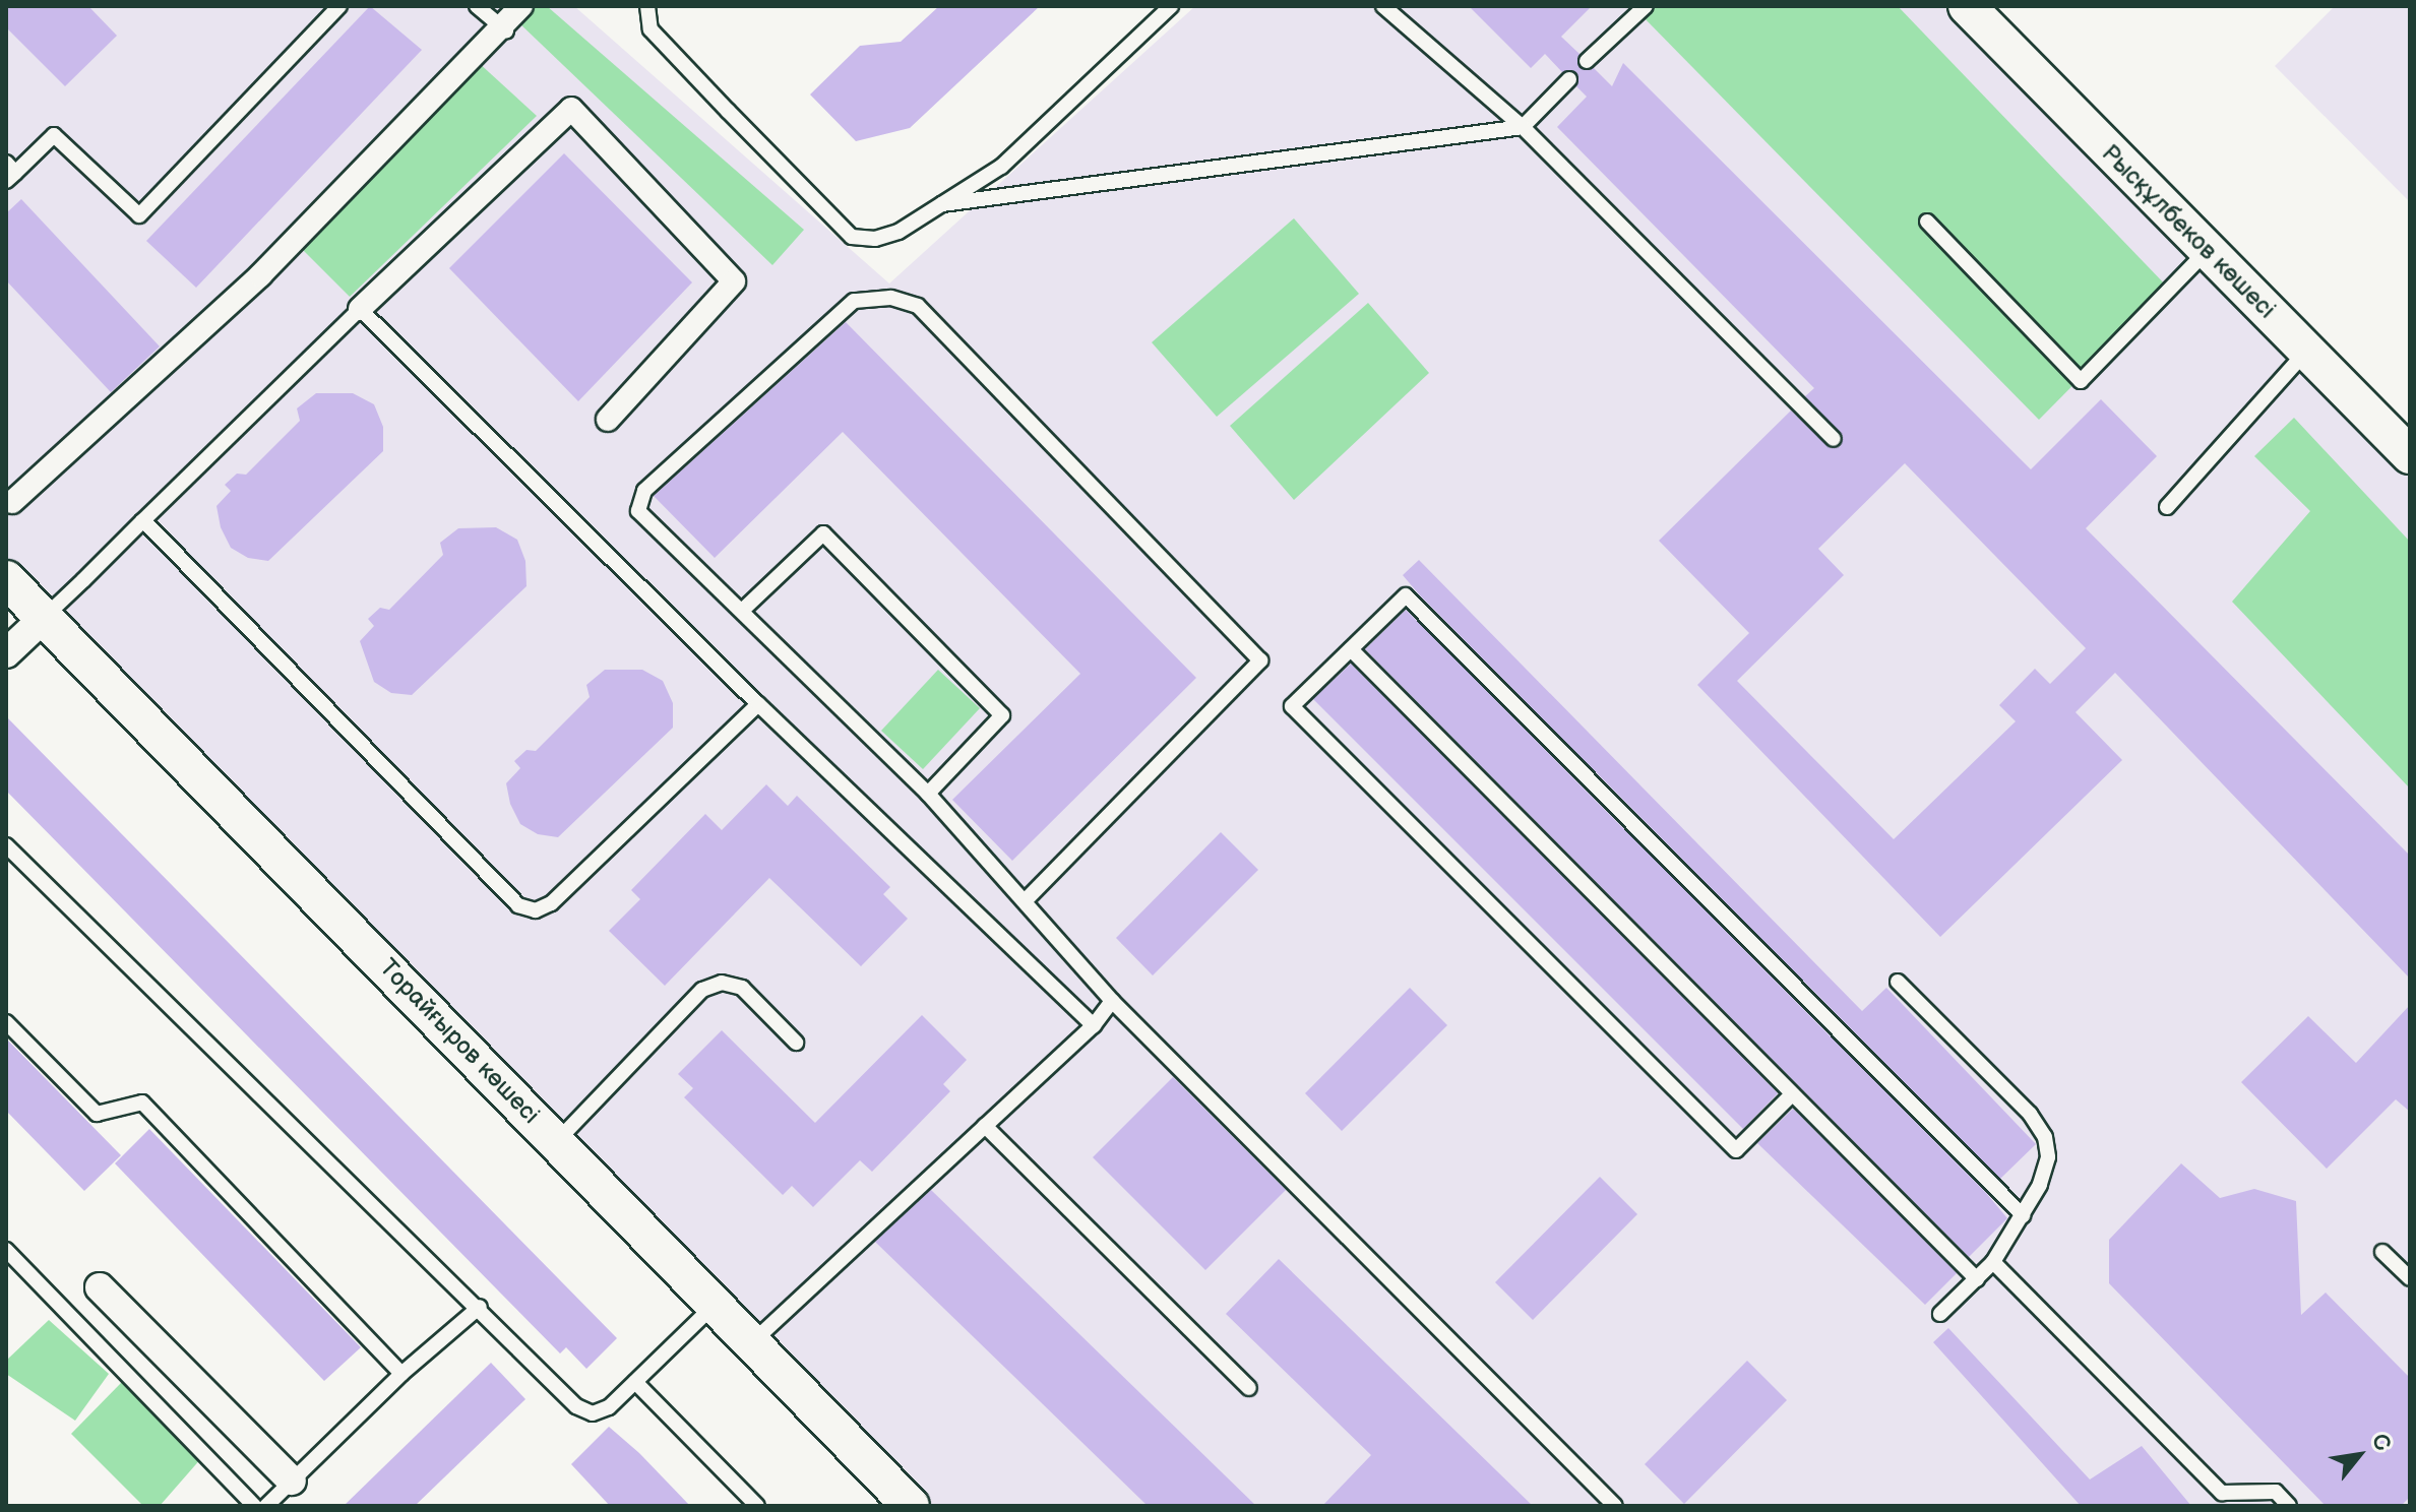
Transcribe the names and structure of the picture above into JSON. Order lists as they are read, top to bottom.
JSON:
{
  "streets": {
    "street": ["Рысқұлбеков көшесі", "Торайғыров көшесі"]
  },
  "north": "top right"
}
